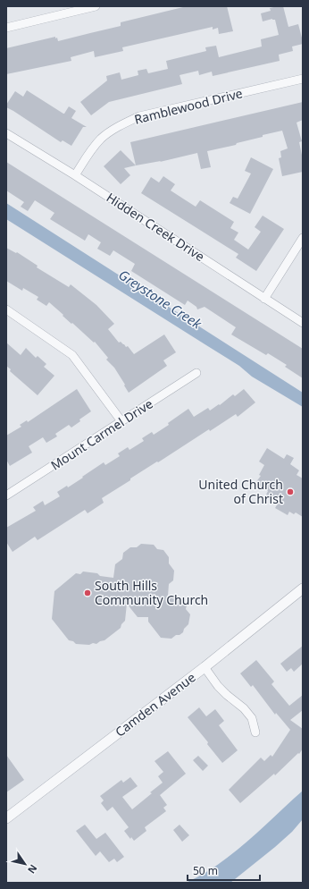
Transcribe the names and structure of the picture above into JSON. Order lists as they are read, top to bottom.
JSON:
{
  "streets": {
    "street": [
      "Ramblewood Drive",
      "Hidden Creek Drive",
      "Mount Carmel Drive",
      "Camden Avenue"
    ]
  },
  "crossings": [
    ["Ramblewood Drive", "Hidden Creek Drive"]
  ],
  "water": ["Greystone Creek"],
  "places": ["United Church of Christ", "South Hills Community Church"],
  "scale_bar": "50 m",
  "north": "bottom right"
}
